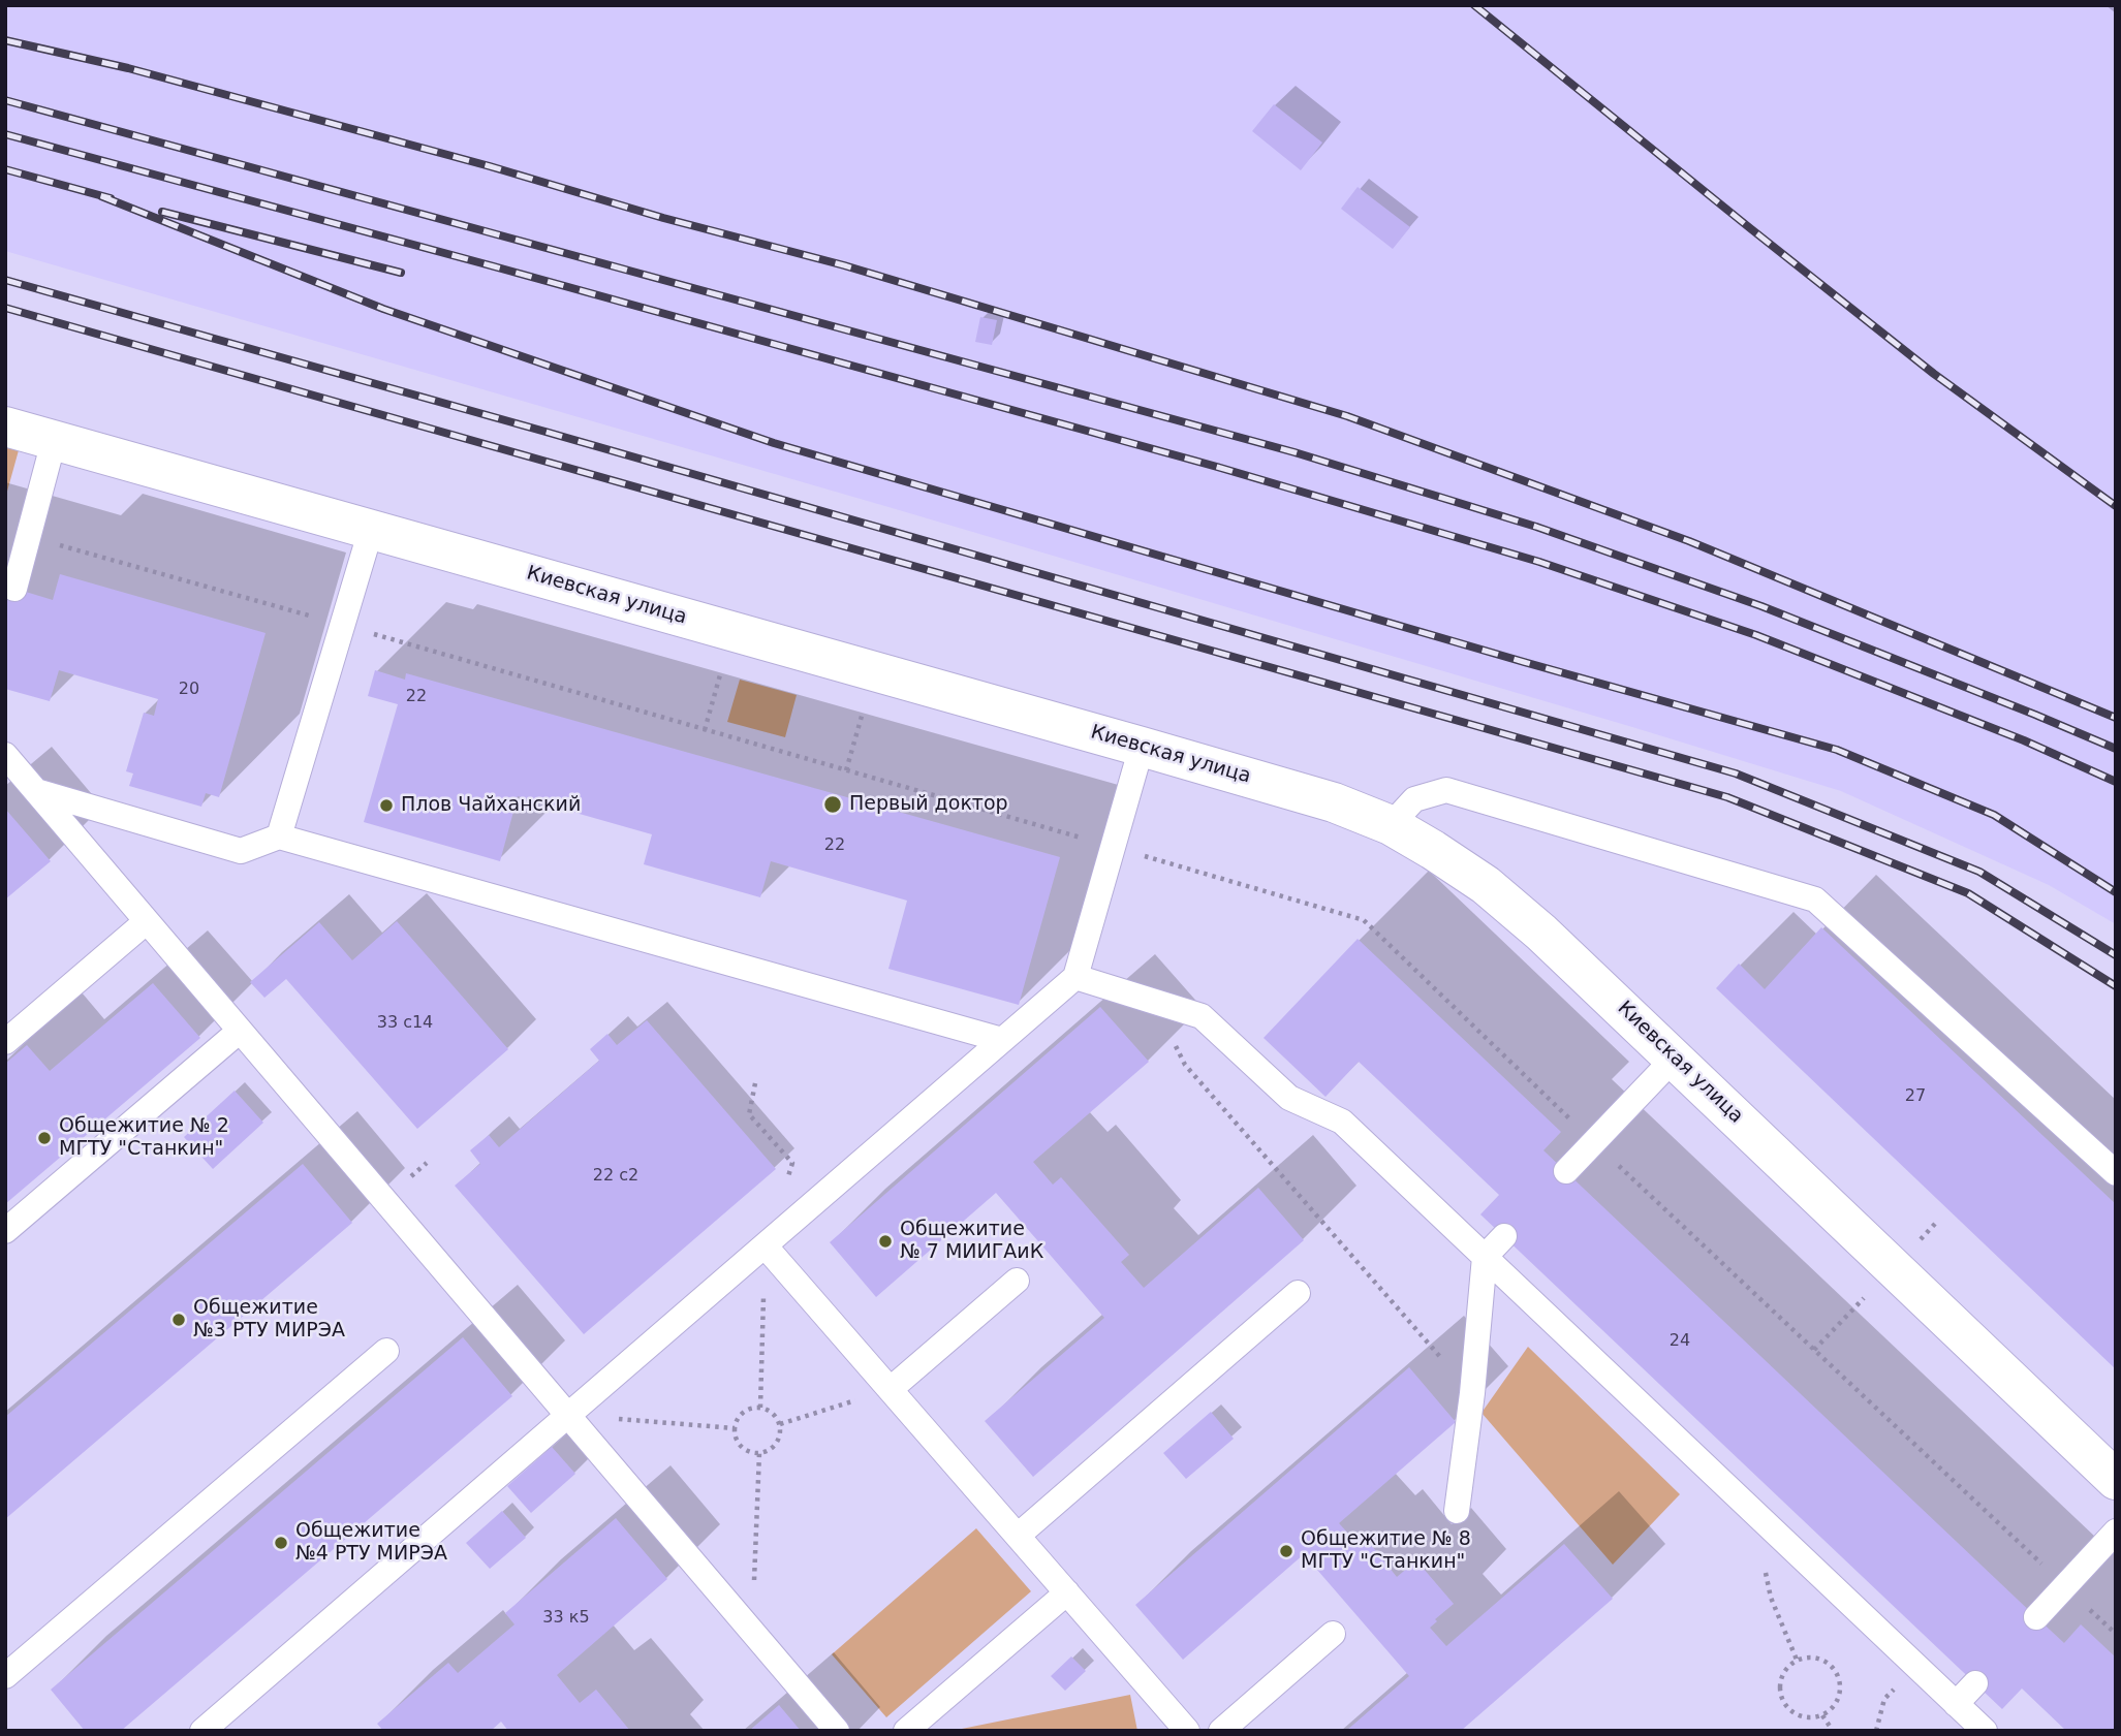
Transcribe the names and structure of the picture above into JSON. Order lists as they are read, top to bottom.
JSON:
{
  "streets": {
    "street": ["Киевская улица"]
  },
  "places": [
    "Первый доктор",
    "Плов Чайханский",
    "Общежитие № 2 МГТУ \"Станкин\"",
    "Общежитие № 7 МИИГАиК",
    "Общежитие №3 РТУ МИРЭА",
    "Общежитие №4 РТУ МИРЭА",
    "Общежитие № 8 МГТУ \"Станкин\""
  ],
  "house_numbers": [
    "20",
    "22",
    "22",
    "33 с14",
    "27",
    "22 с2",
    "24",
    "33 к5"
  ]
}
